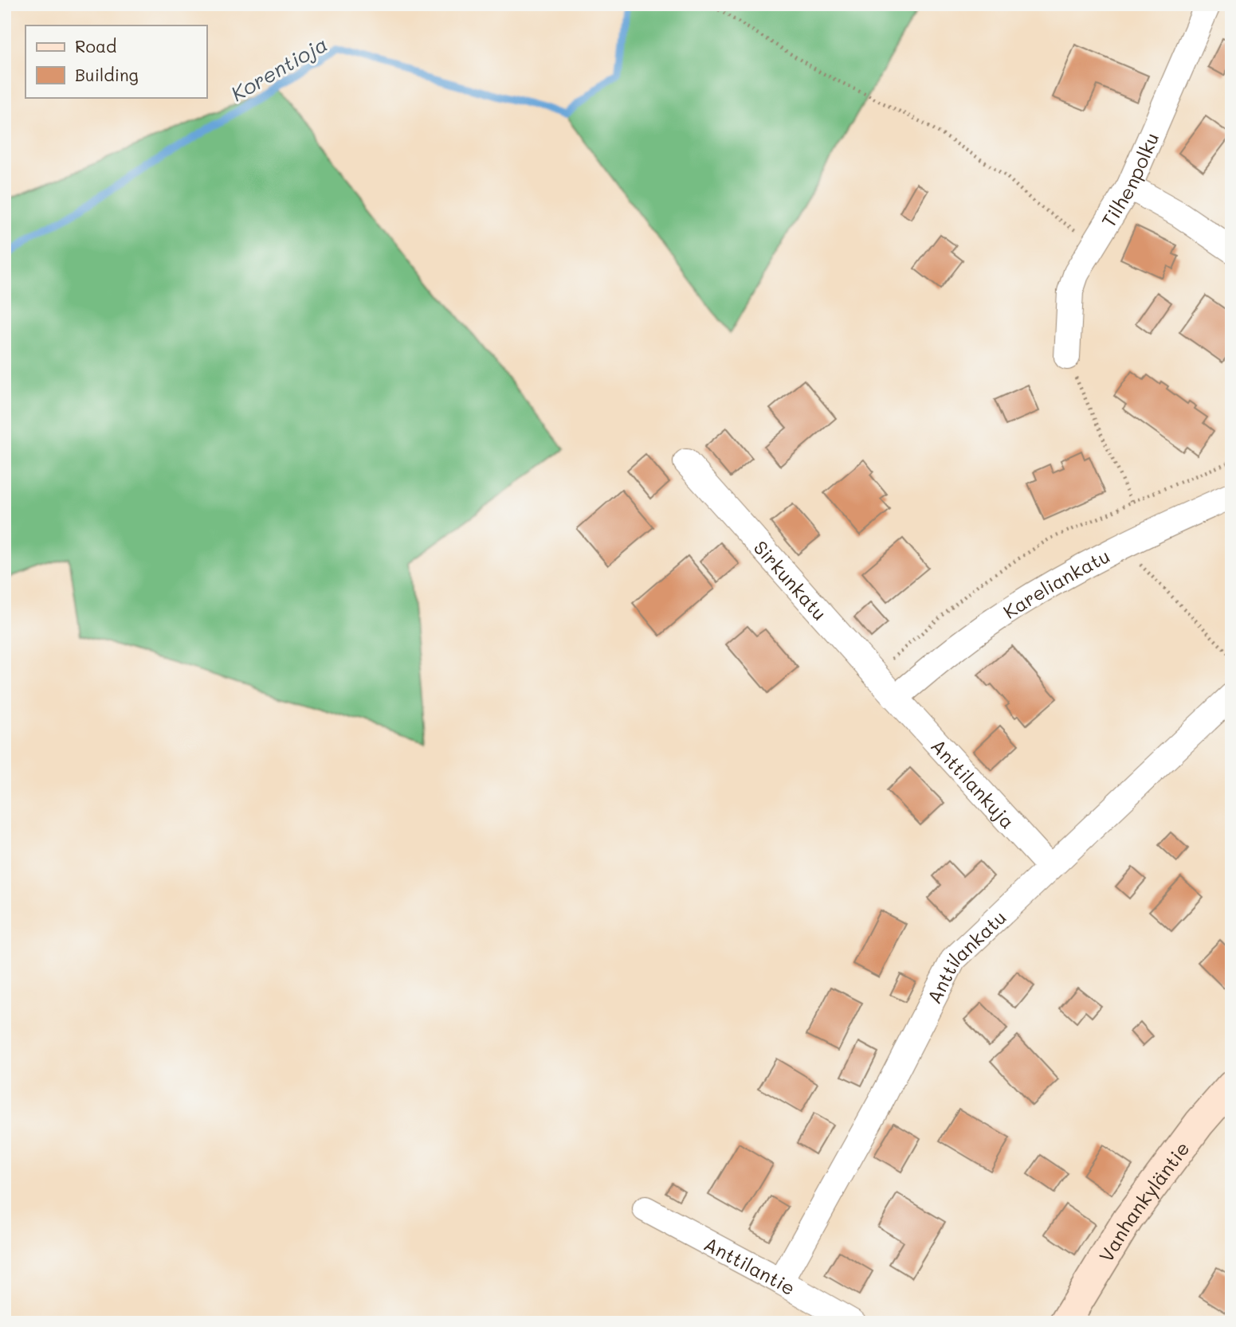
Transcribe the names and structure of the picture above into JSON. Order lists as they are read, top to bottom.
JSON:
{
  "streets": {
    "street": [
      "Tilhenpolku",
      "Sirkunkatu",
      "Kareliankatu",
      "Anttilankuja",
      "Anttilankatu",
      "Vanhankyläntie",
      "Anttilantie"
    ]
  },
  "crossings": [
    ["Sirkunkatu", "Kareliankatu"],
    ["Sirkunkatu", "Anttilankuja"],
    ["Kareliankatu", "Anttilankuja"],
    ["Anttilankuja", "Anttilankatu"],
    ["Anttilankatu", "Anttilantie"]
  ],
  "water": ["Korentioja"],
  "legend": ["Road", "Building"]
}
